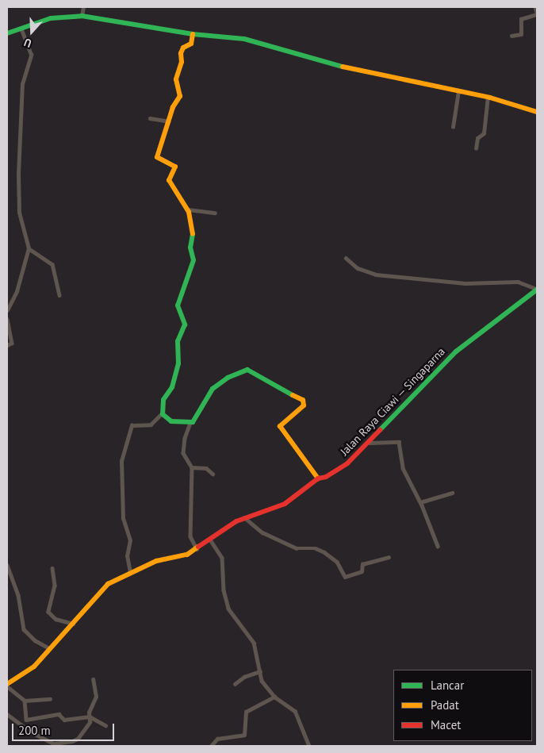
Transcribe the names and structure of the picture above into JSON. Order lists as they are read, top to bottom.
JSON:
{
  "streets": {
    "street": ["Jalan Raya Ciawi — Singaparna"]
  },
  "legend": ["Lancar", "Padat", "Macet"],
  "scale_bar": "200 m",
  "north": "bottom"
}
